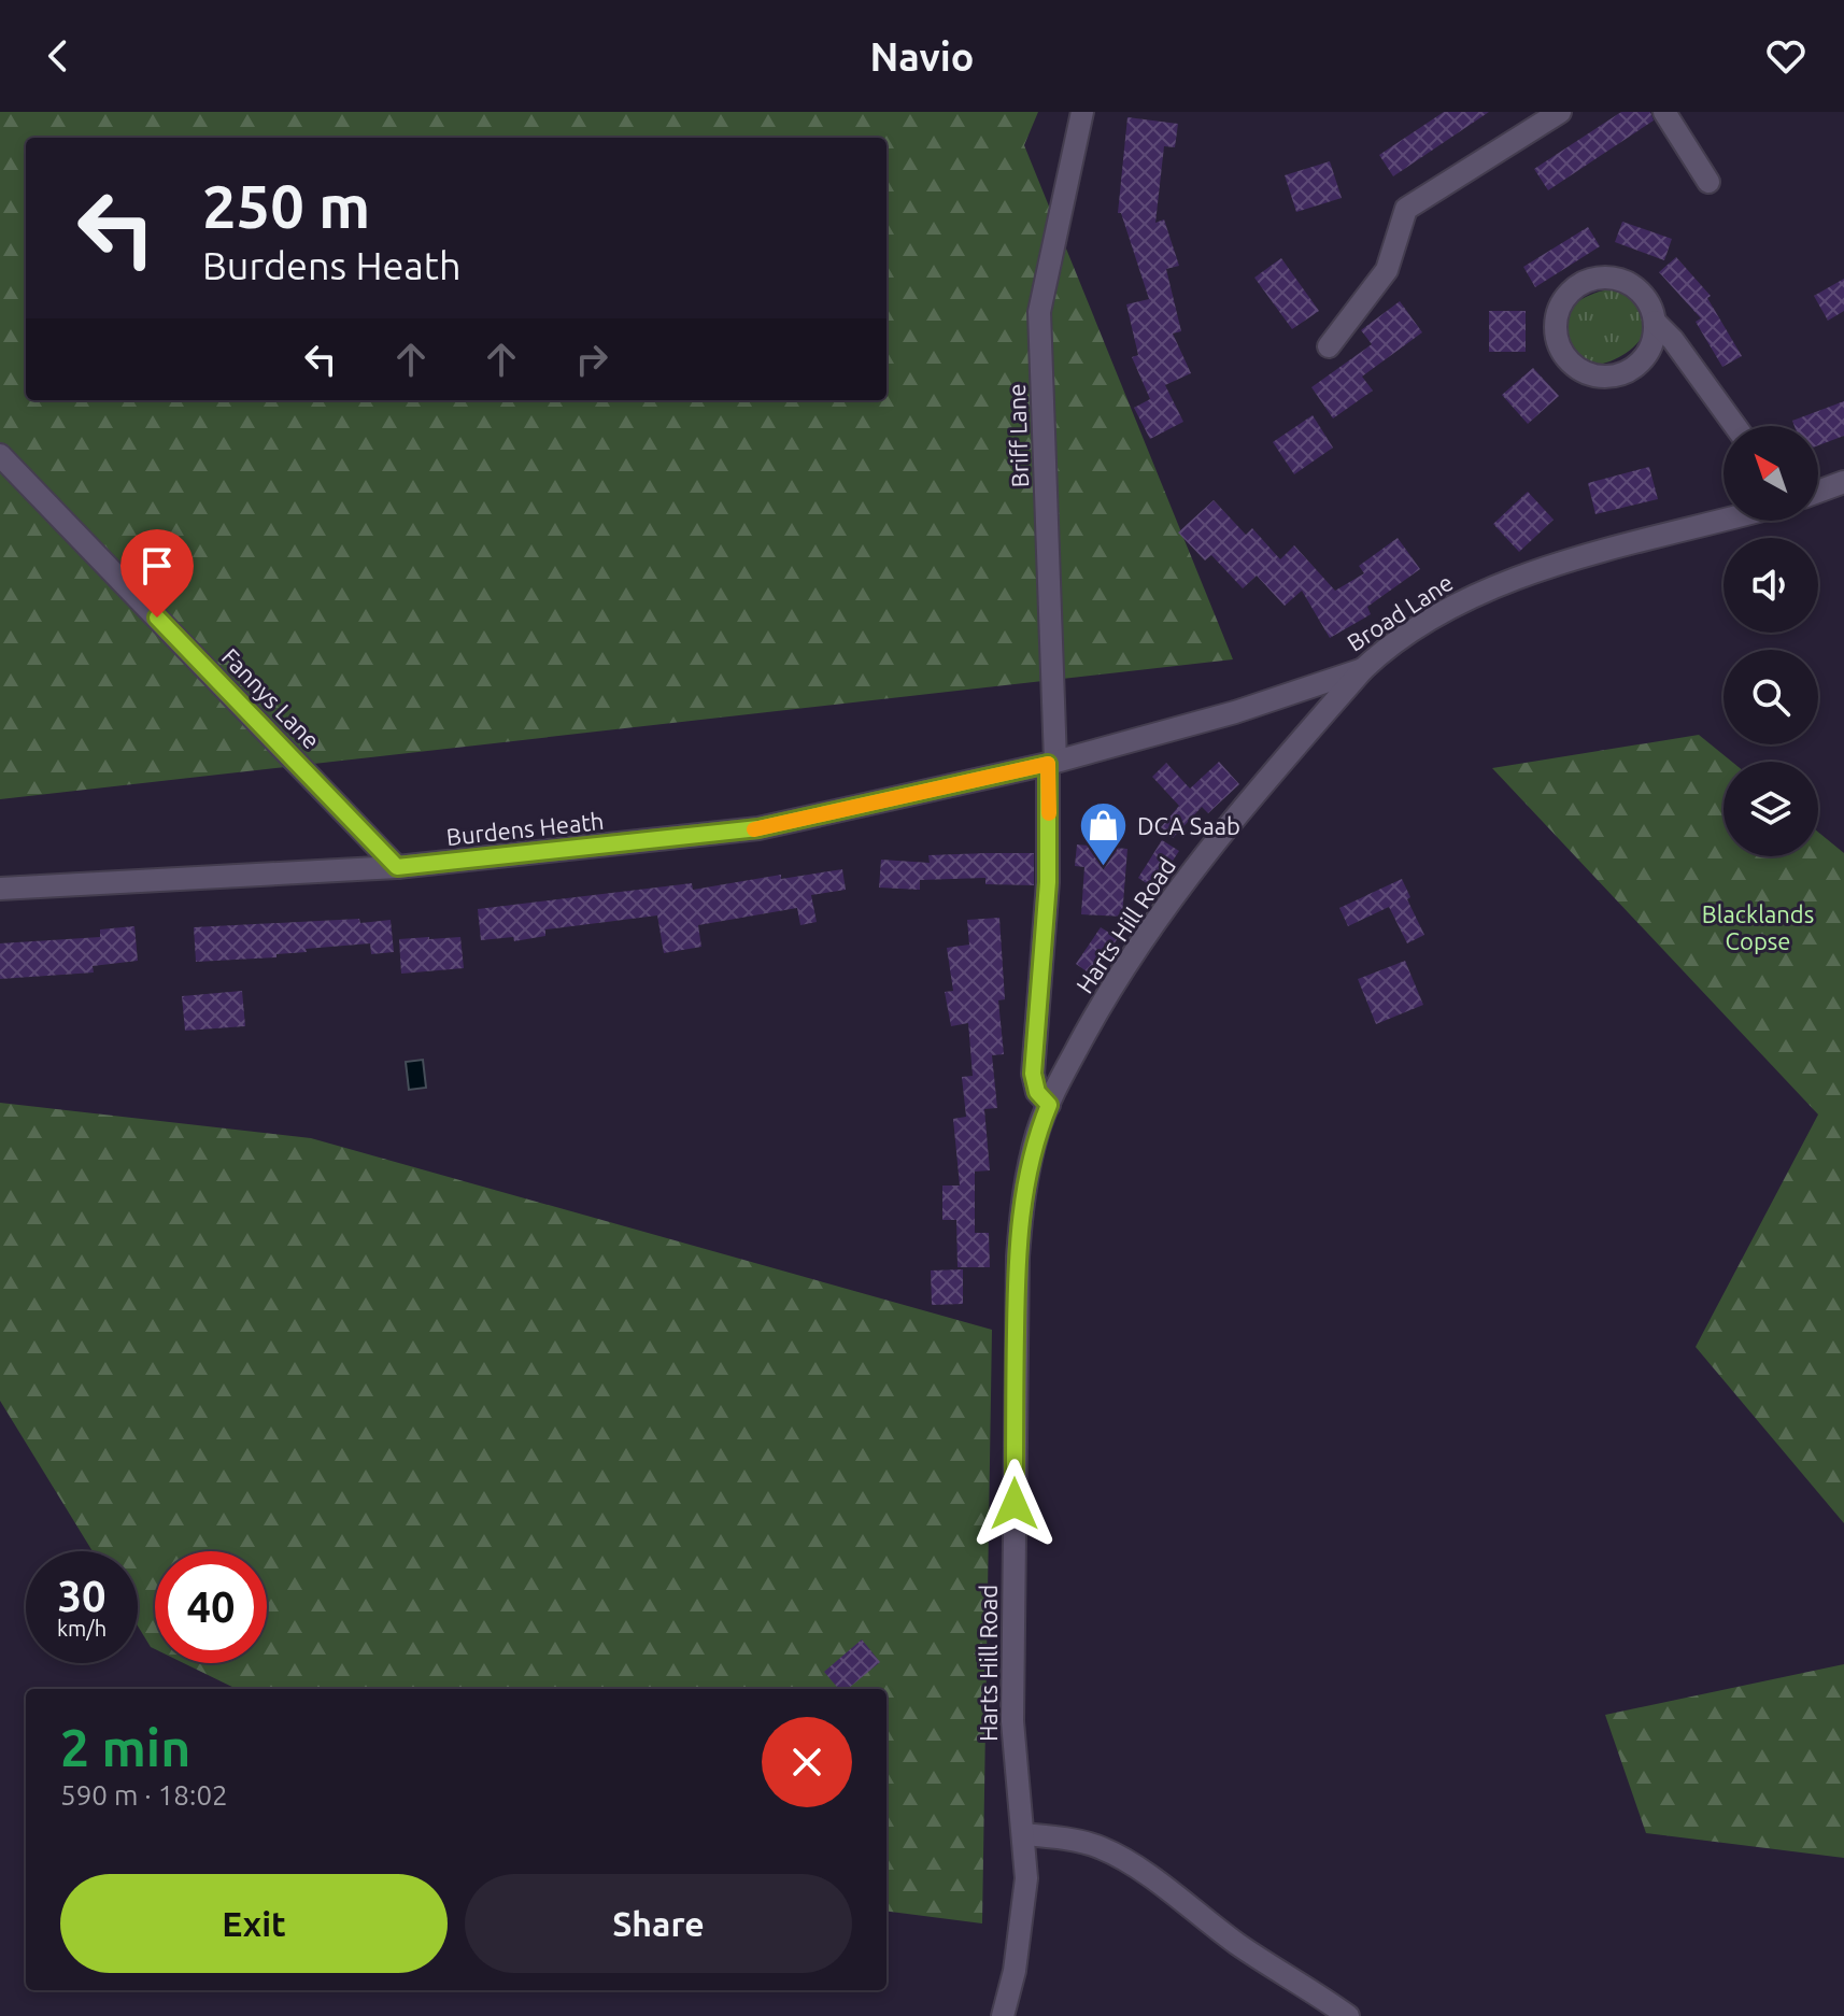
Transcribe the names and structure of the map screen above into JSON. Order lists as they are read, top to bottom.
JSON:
{
  "streets": {
    "street": [
      "Briff Lane",
      "Broad Lane",
      "Fannys Lane",
      "Burdens Heath",
      "Harts Hill Road"
    ]
  },
  "crossings": [
    ["Briff Lane", "Broad Lane"],
    ["Briff Lane", "Burdens Heath"],
    ["Briff Lane", "Harts Hill Road"],
    ["Broad Lane", "Burdens Heath"],
    ["Broad Lane", "Harts Hill Road"],
    ["Fannys Lane", "Burdens Heath"],
    ["Burdens Heath", "Harts Hill Road"]
  ],
  "parks": ["Blacklands Copse"],
  "places": {
    "shop": ["DCA Saab"]
  },
  "north": "top left",
  "page": {
    "header": "Navio",
    "turn": ["250 m", "Burdens Heath"],
    "speed": "30 km/h",
    "limit": "40",
    "heading": ["2 min", "590 m · 18:02"],
    "buttons": ["Exit", "Share"]
  }
}
